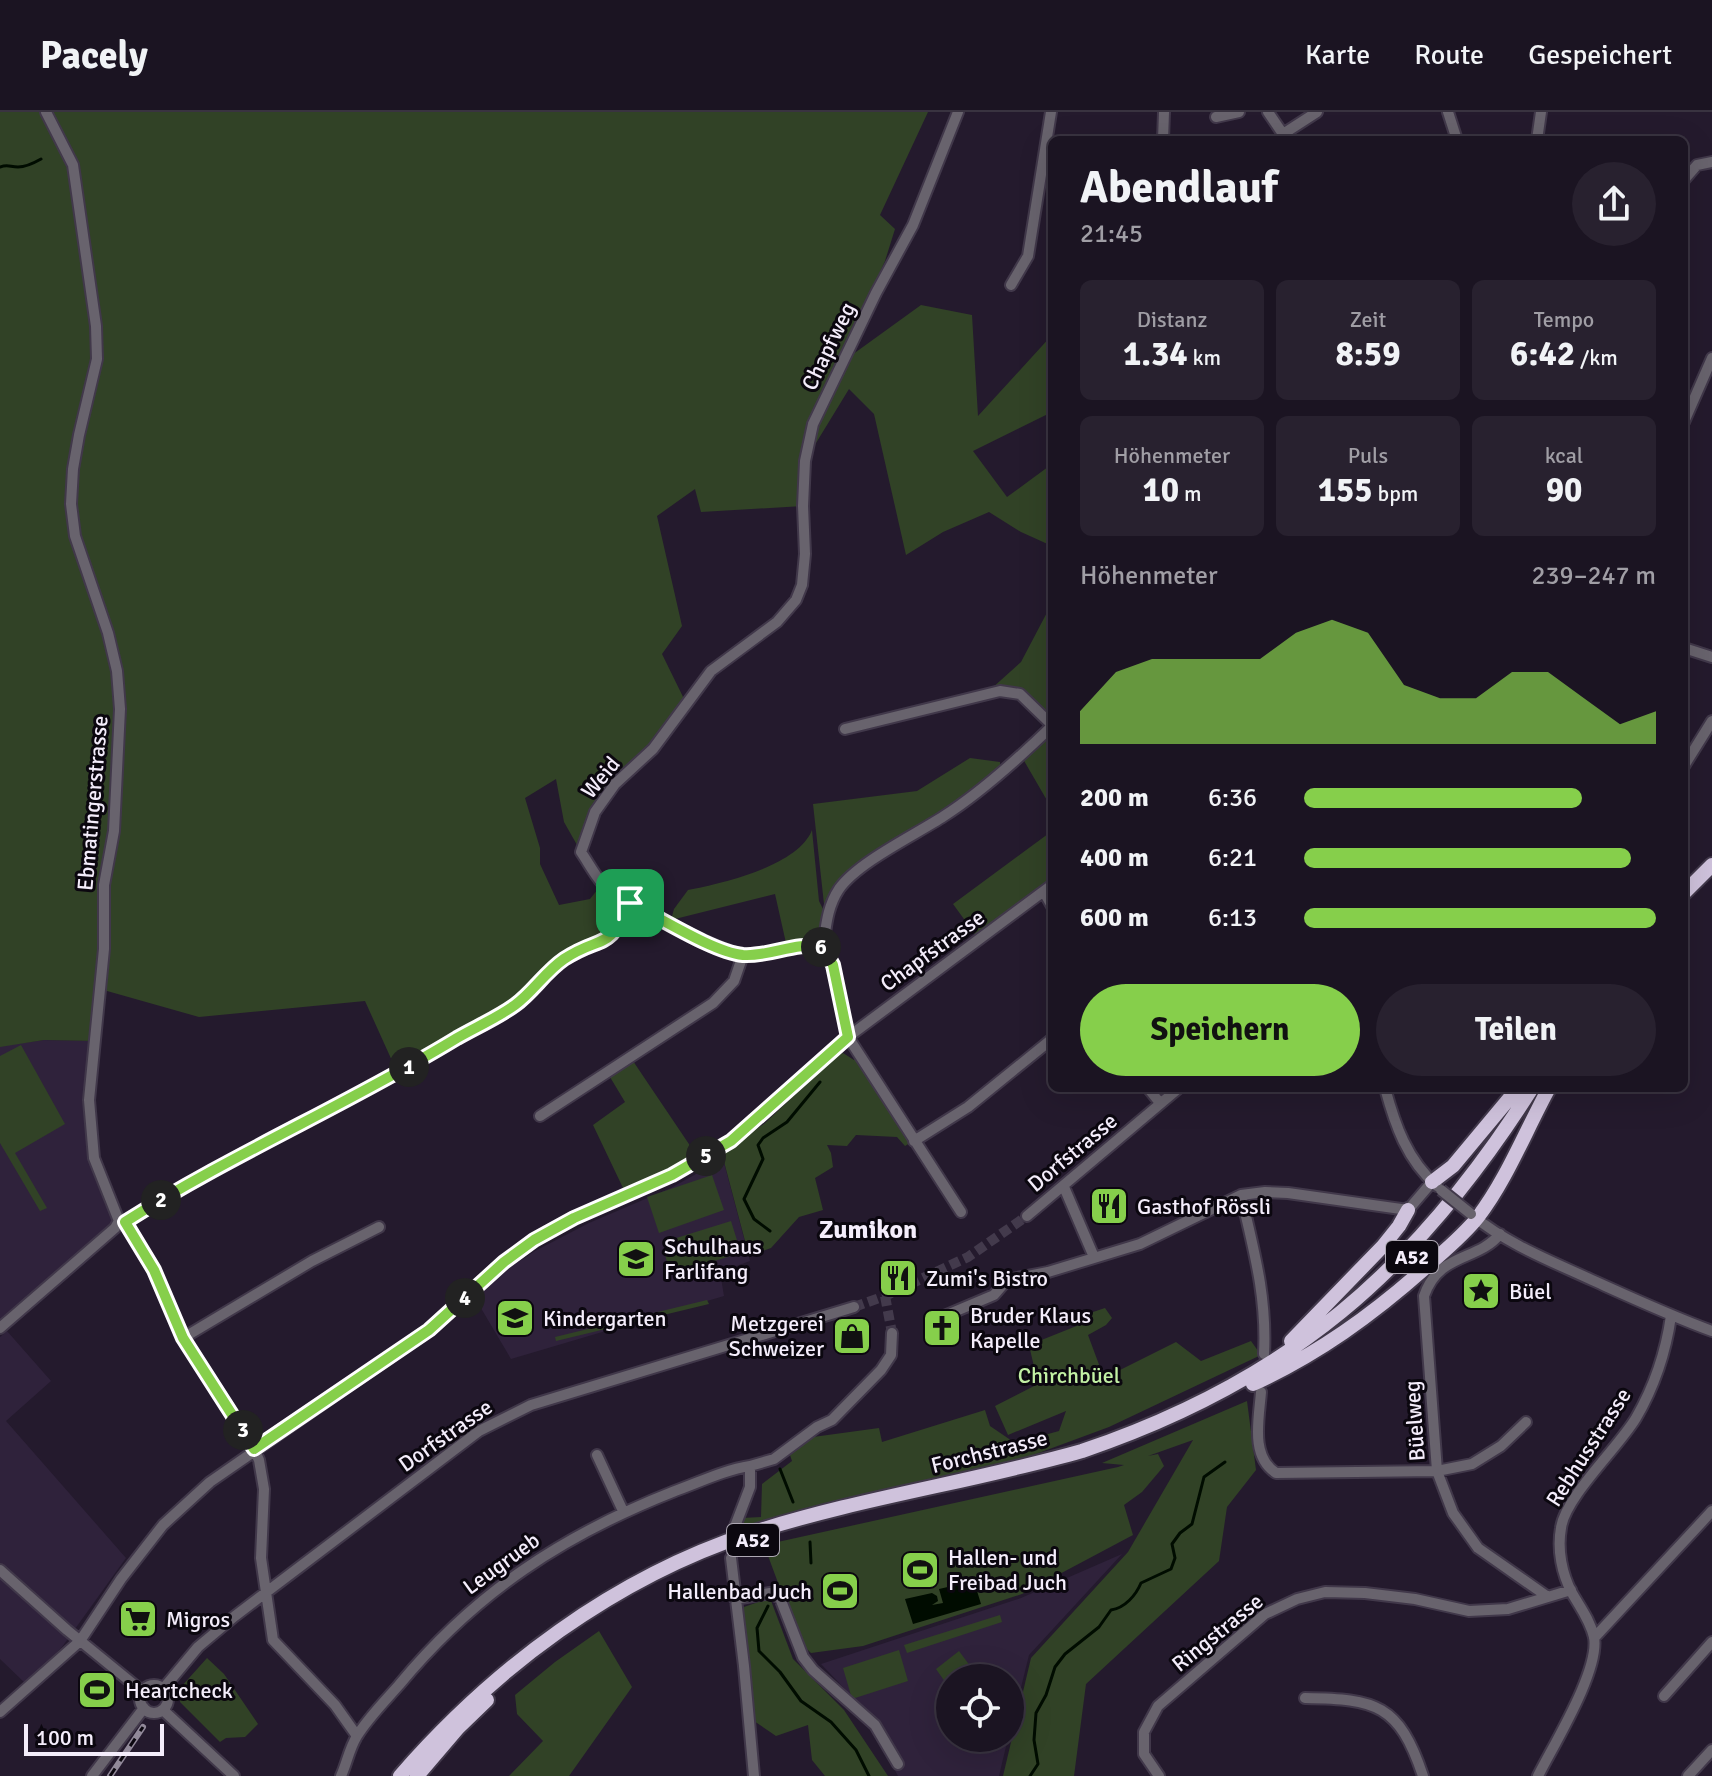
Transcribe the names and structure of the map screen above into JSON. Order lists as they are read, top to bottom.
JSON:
{
  "streets": {
    "highway": ["A52", "Forchstrasse"],
    "street": [
      "Chapfweg",
      "Weid",
      "Ebmatingerstrasse",
      "Chapfstrasse",
      "Dorfstrasse",
      "Büelweg",
      "Rebhusstrasse",
      "Leugrueb",
      "Ringstrasse"
    ]
  },
  "crossings": [
    ["Chapfweg", "Weid"],
    ["Ebmatingerstrasse", "Chapfstrasse"],
    ["Ebmatingerstrasse", "Dorfstrasse"],
    ["Ebmatingerstrasse", "Leugrueb"],
    ["Büelweg", "Ringstrasse"],
    ["Rebhusstrasse", "Ringstrasse"]
  ],
  "districts": ["Zumikon"],
  "parks": ["Chirchbüel"],
  "places": {
    "restaurant": ["Gasthof Rössli", "Zumi's Bistro"],
    "school or university": ["Schulhaus Farlifang", "Kindergarten"],
    "place": ["Büel"],
    "church": ["Bruder Klaus Kapelle"],
    "shop": ["Metzgerei Schweizer"],
    "sports": ["Hallen- und Freibad Juch", "Hallenbad Juch", "Heartcheck"],
    "supermarket": ["Migros"]
  },
  "scale_bar": "100 m",
  "page": {
    "header": "Pacely",
    "nav": ["Karte", "Route", "Gespeichert"],
    "heading": ["Abendlauf", "21:45"],
    "stats": [
      ["Distanz", "1.34 km"],
      ["Zeit", "8:59"],
      ["Tempo", "6:42 /km"],
      ["Höhenmeter", "10 m"],
      ["Puls", "155 bpm"],
      ["kcal", "90"]
    ],
    "chart": ["Höhenmeter", "239–247 m"],
    "list": [
      {
        "name": "200 m",
        "note": "6:36"
      },
      {
        "name": "400 m",
        "note": "6:21"
      },
      {
        "name": "600 m",
        "note": "6:13"
      }
    ],
    "pins": [
      "6",
      "1",
      "5",
      "2",
      "4",
      "3"
    ],
    "buttons": ["Speichern", "Teilen"],
    "scale": "100 m"
  }
}
